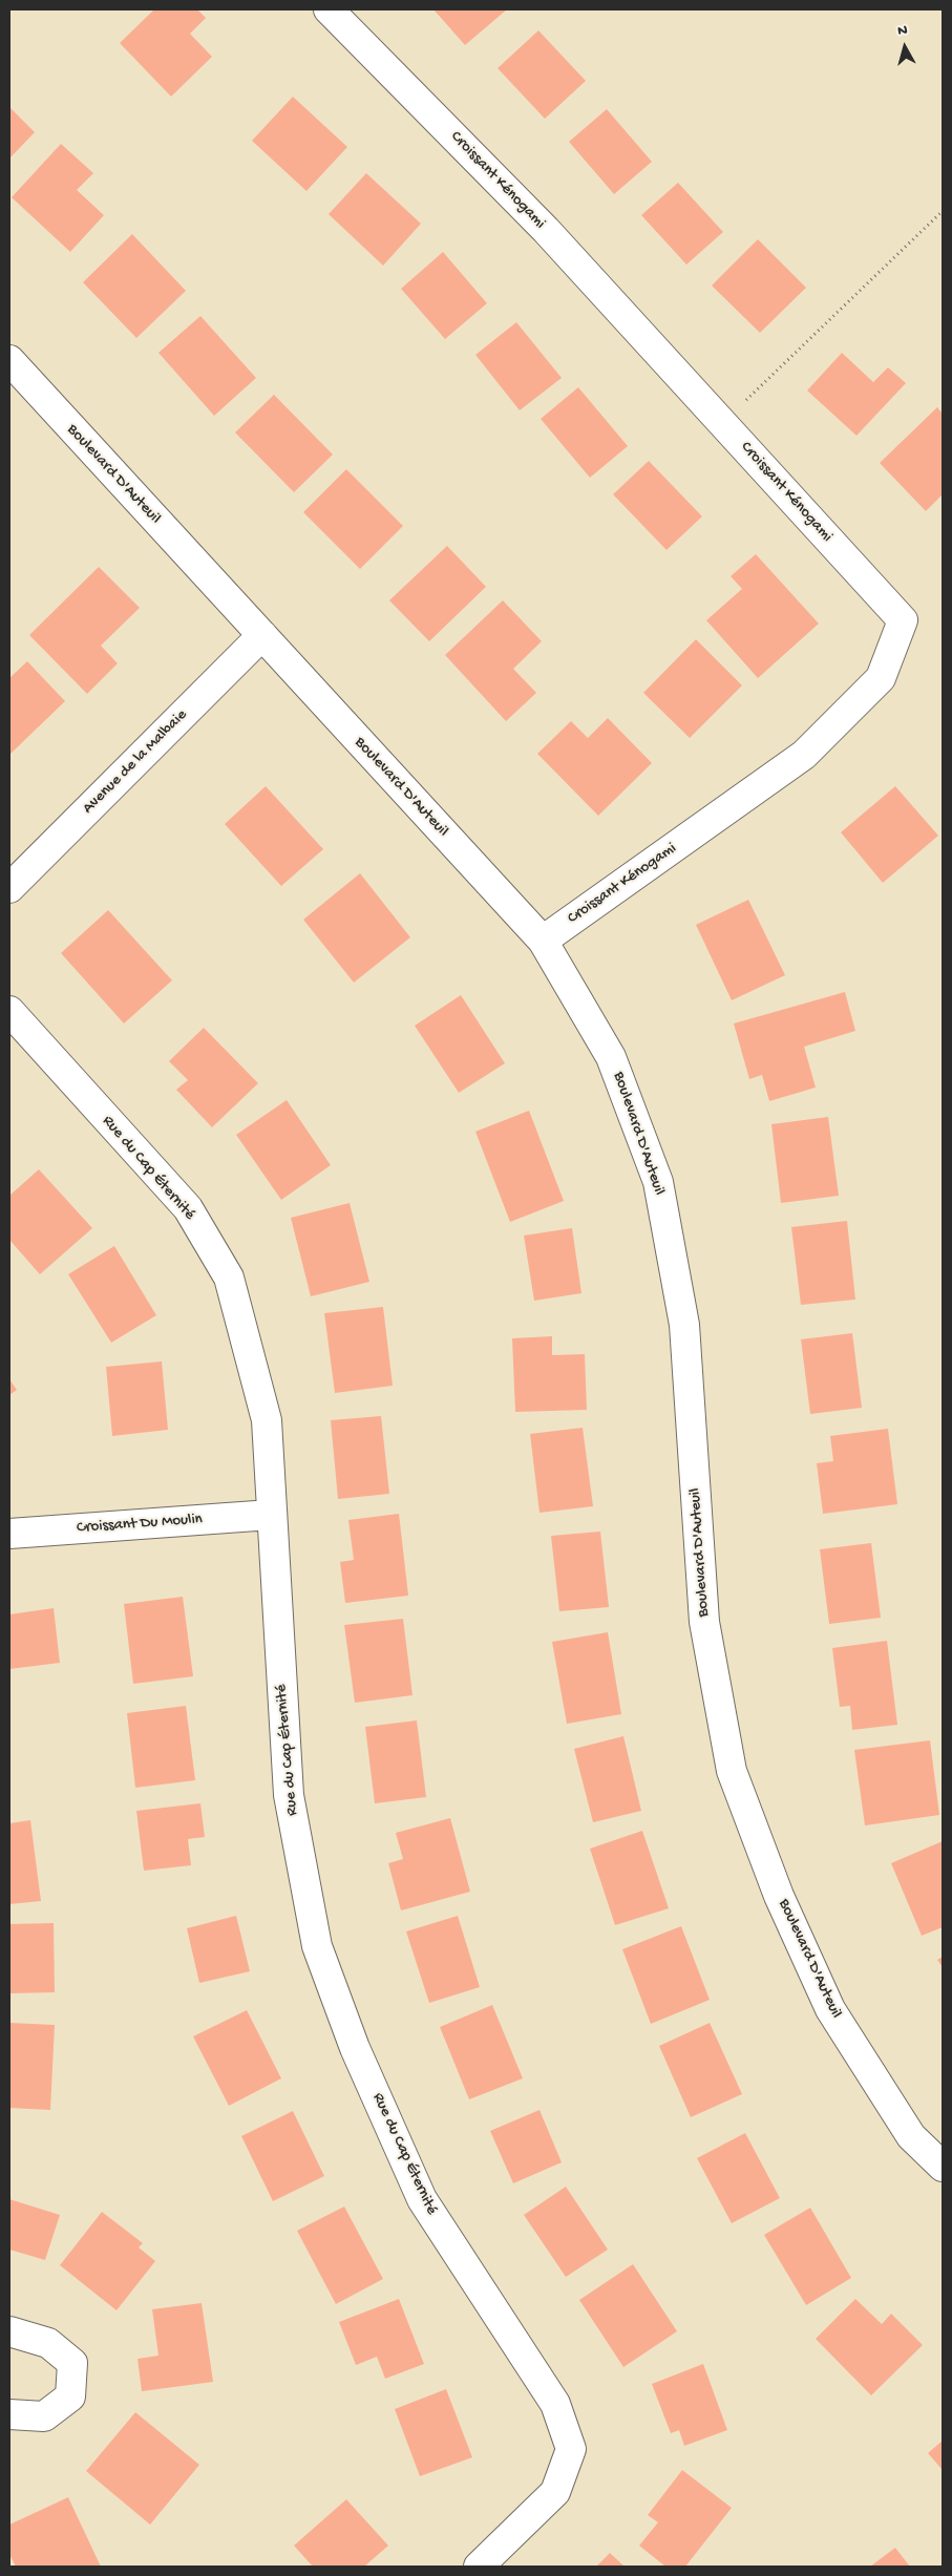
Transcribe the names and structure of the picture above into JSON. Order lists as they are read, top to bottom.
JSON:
{
  "streets": {
    "street": [
      "Croissant Kénogami",
      "Boulevard D'Auteuil",
      "Avenue de la Malbaie",
      "Rue du Cap Éternité",
      "Croissant Du Moulin"
    ]
  },
  "crossings": [
    ["Croissant Kénogami", "Boulevard D'Auteuil"],
    ["Boulevard D'Auteuil", "Avenue de la Malbaie"],
    ["Rue du Cap Éternité", "Croissant Du Moulin"]
  ],
  "north": "top"
}
